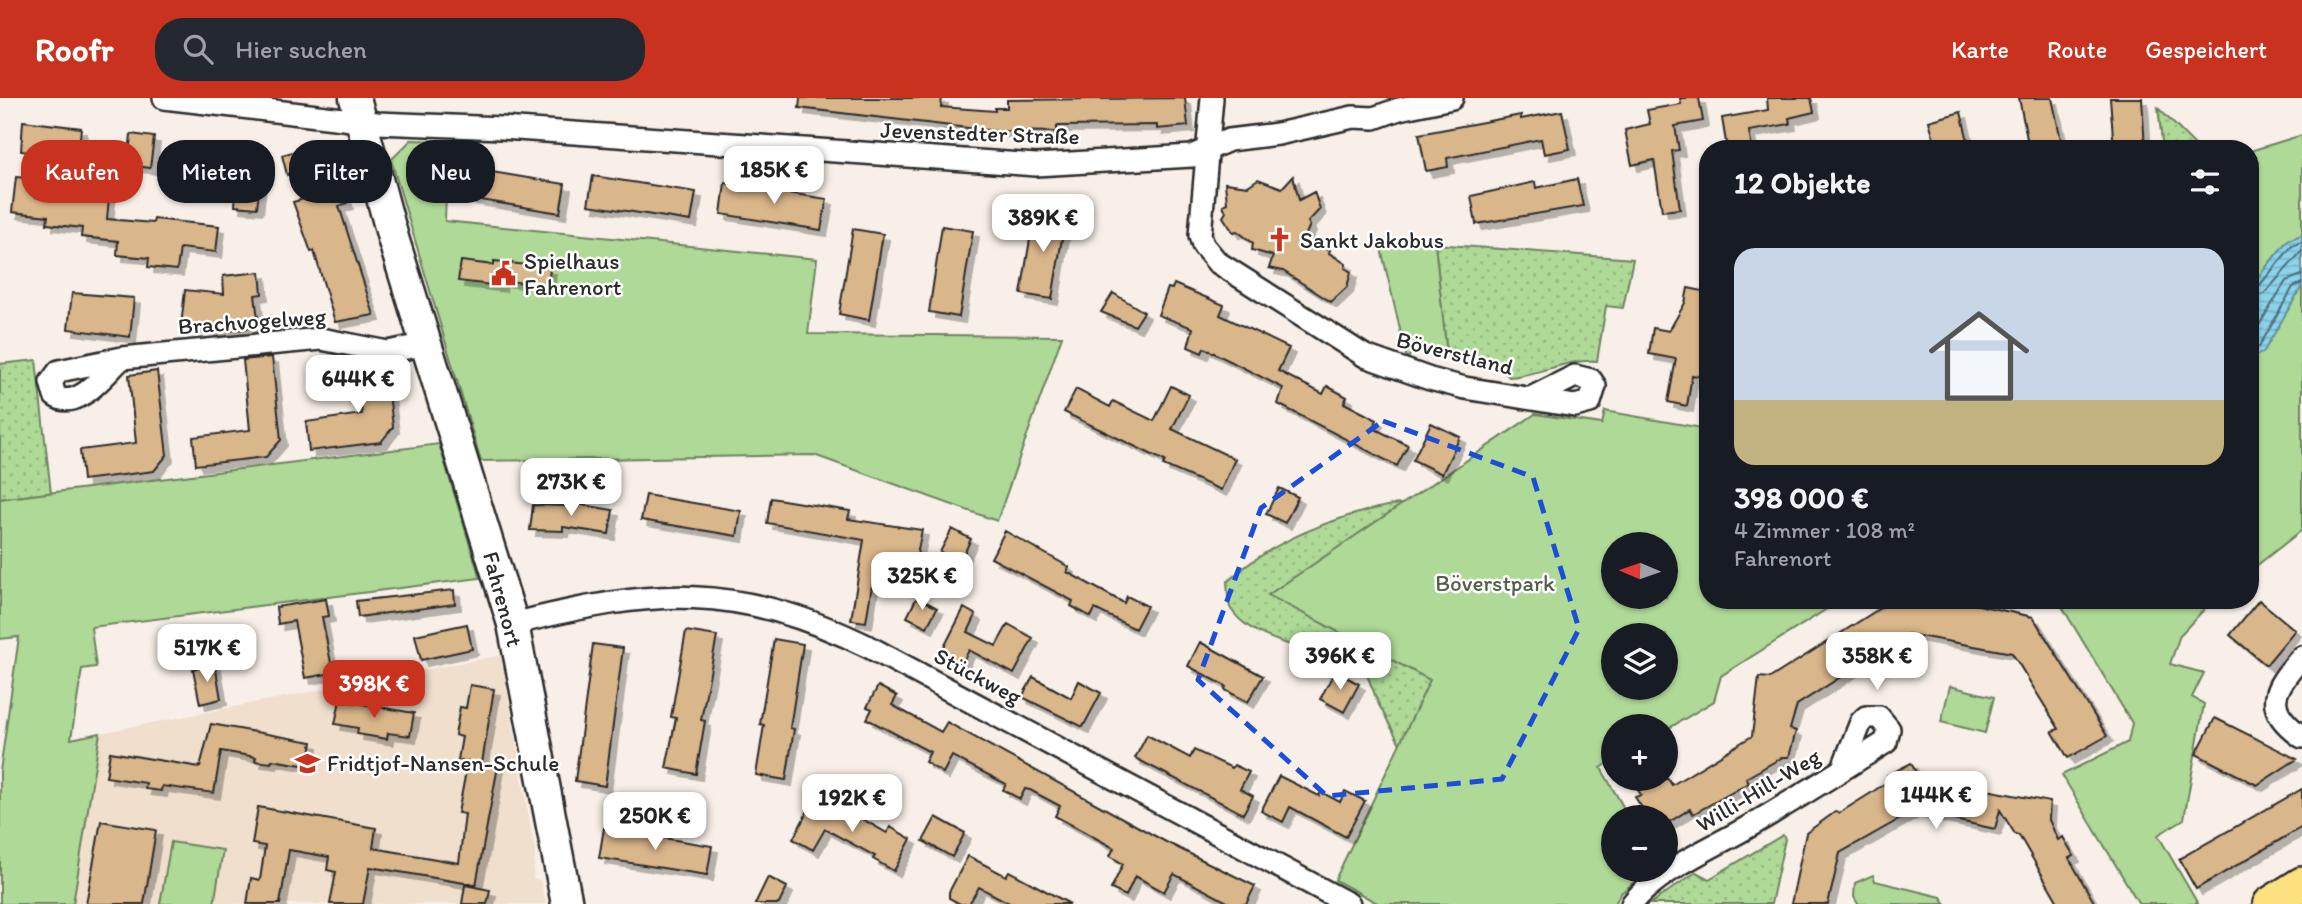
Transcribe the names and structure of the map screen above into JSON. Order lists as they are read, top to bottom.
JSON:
{
  "streets": {
    "street": [
      "Jevenstedter Straße",
      "Brachvogelweg",
      "Böverstland",
      "Fahrenort",
      "Stückweg",
      "Willi-Hill-Weg"
    ]
  },
  "crossings": [
    ["Jevenstedter Straße", "Böverstland"],
    ["Jevenstedter Straße", "Fahrenort"],
    ["Brachvogelweg", "Fahrenort"],
    ["Fahrenort", "Stückweg"]
  ],
  "parks": ["Böverstpark"],
  "places": {
    "church": ["Sankt Jakobus"],
    "public building": ["Spielhaus Fahrenort"],
    "school or university": ["Fridtjof-Nansen-Schule"]
  },
  "north": "left",
  "page": {
    "header": "Roofr",
    "search": "Hier suchen",
    "nav": ["Karte", "Route", "Gespeichert"],
    "chip": [
      "Kaufen",
      "Mieten",
      "Filter",
      "Neu"
    ],
    "heading": "12 Objekte",
    "price": [
      "185K €",
      "389K €",
      "644K €",
      "273K €",
      "325K €",
      "517K €",
      "396K €",
      "358K €",
      "398K €",
      "144K €",
      "192K €",
      "250K €"
    ],
    "list": [
      {
        "name": "398 000 €",
        "note": "4 Zimmer · 108 m² · Fahrenort"
      }
    ],
    "map_buttons": ["+", "−"]
  }
}
